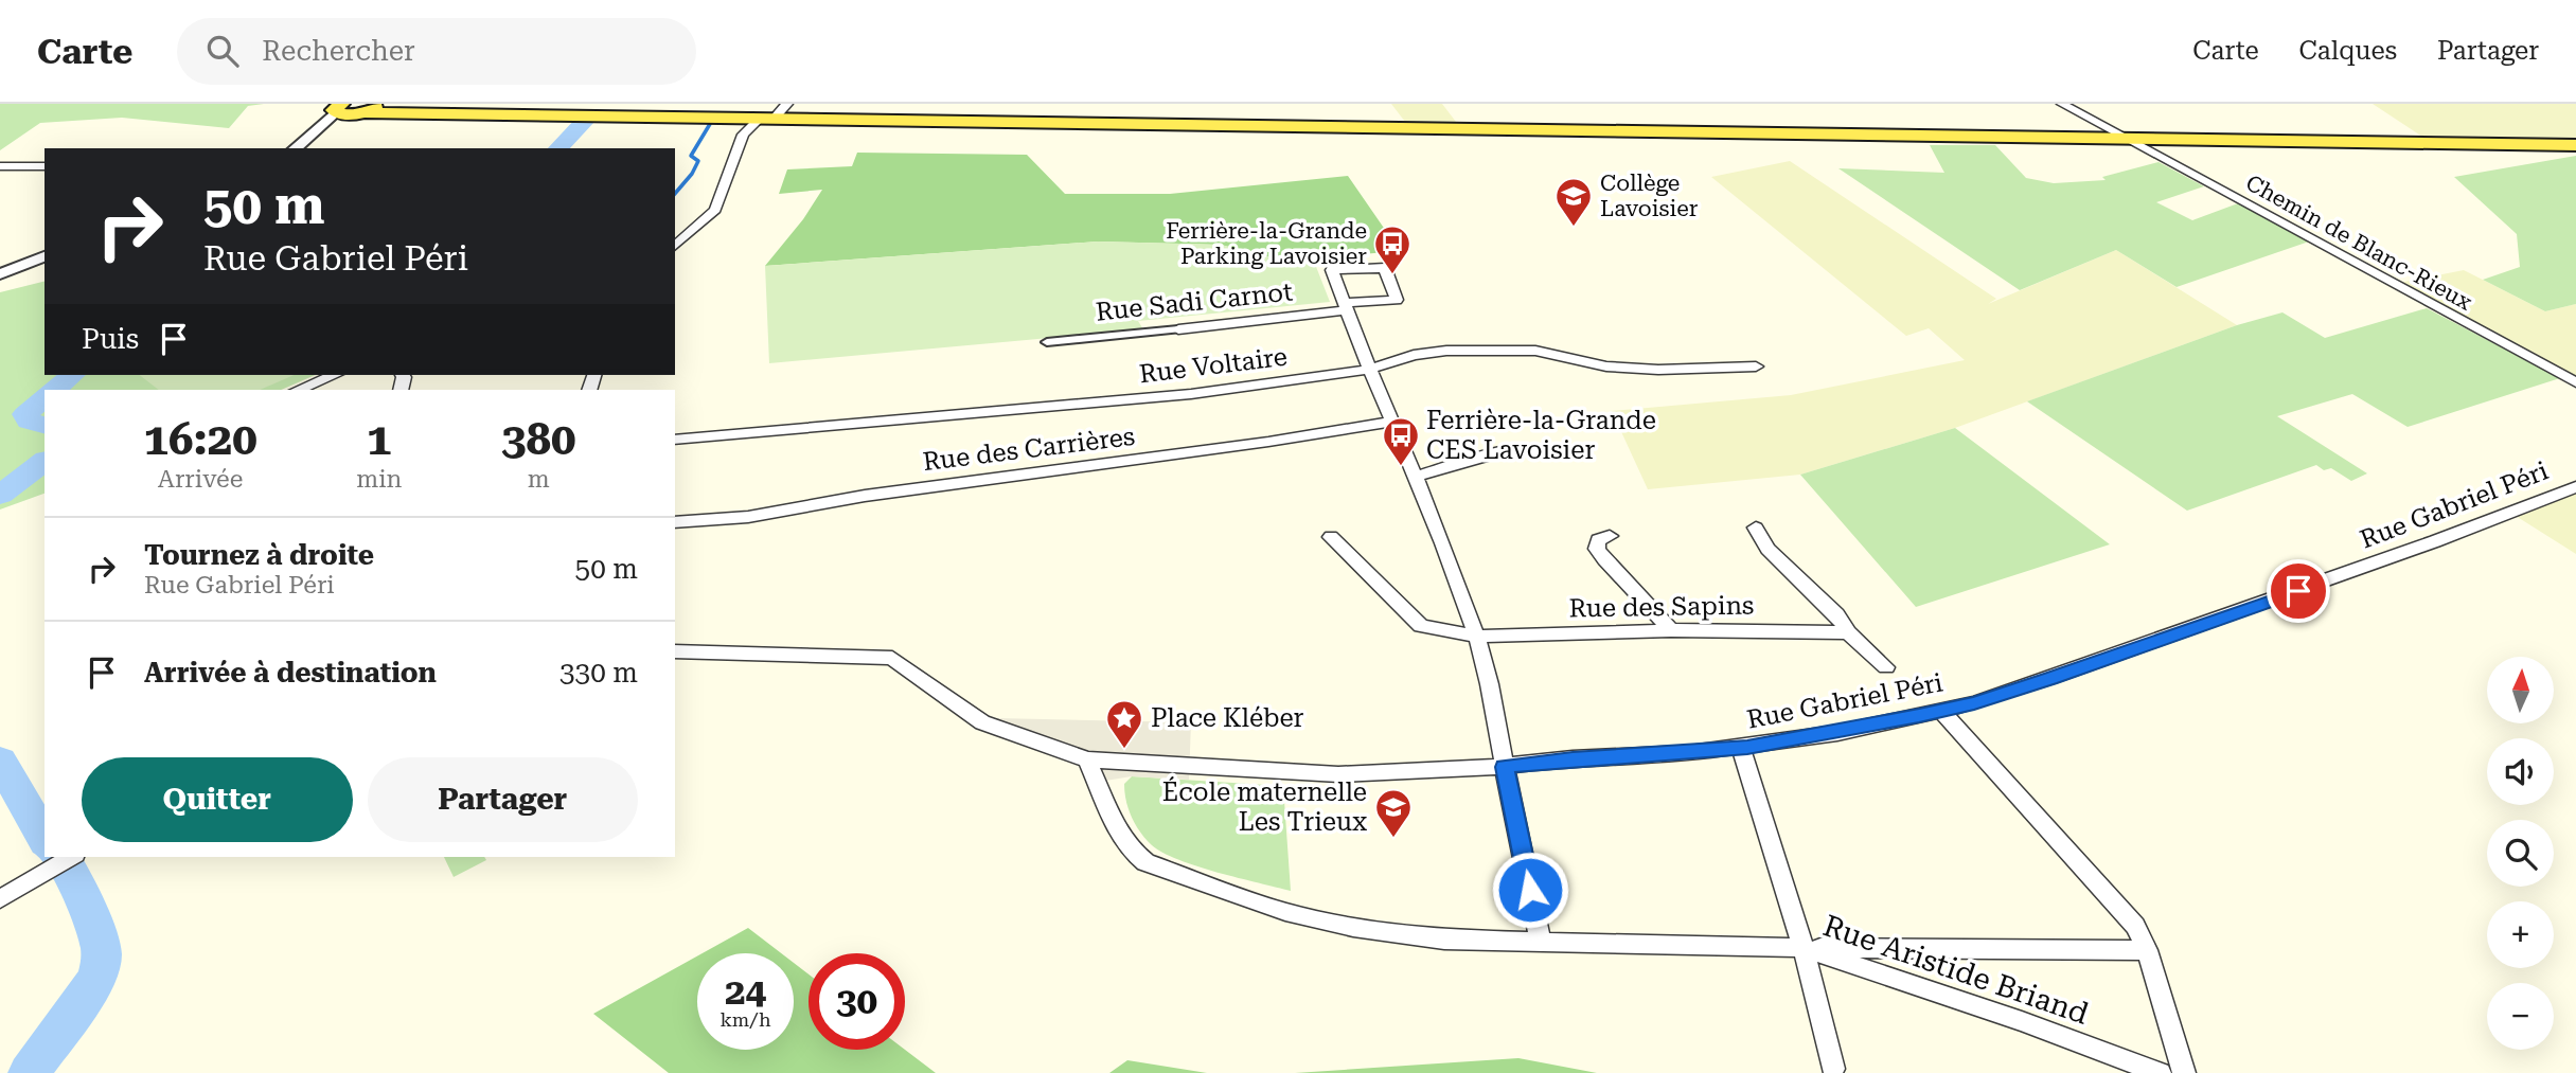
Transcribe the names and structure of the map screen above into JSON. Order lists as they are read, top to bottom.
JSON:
{
  "streets": {
    "street": [
      "Chemin de Blanc-Rieux",
      "Rue Sadi Carnot",
      "Rue Voltaire",
      "Rue des Carrières",
      "Rue Gabriel Péri",
      "Rue des Sapins",
      "Rue Aristide Briand"
    ]
  },
  "crossings": [
    ["Rue Gabriel Péri", "Rue Aristide Briand"]
  ],
  "places": {
    "school or university": ["Collège Lavoisier", "École maternelle Les Trieux"],
    "bus stop": ["Ferrière-la-Grande Parking Lavoisier", "Ferrière-la-Grande CES Lavoisier"],
    "place": ["Place Kléber"]
  },
  "north": "top",
  "page": {
    "header": "Carte",
    "search": "Rechercher",
    "nav": ["Carte", "Calques", "Partager"],
    "turn": ["50 m", "Rue Gabriel Péri"],
    "then": "Puis",
    "eta": [
      "16:20",
      "Arrivée",
      "1",
      "min",
      "380",
      "m"
    ],
    "list": [
      {
        "name": "Tournez à droite",
        "note": "Rue Gabriel Péri",
        "value": "50 m"
      },
      {
        "name": "Arrivée à destination",
        "value": "330 m"
      }
    ],
    "map_buttons": ["+", "−"],
    "buttons": ["Quitter", "Partager"],
    "speed": "24 km/h",
    "limit": "30"
  }
}
